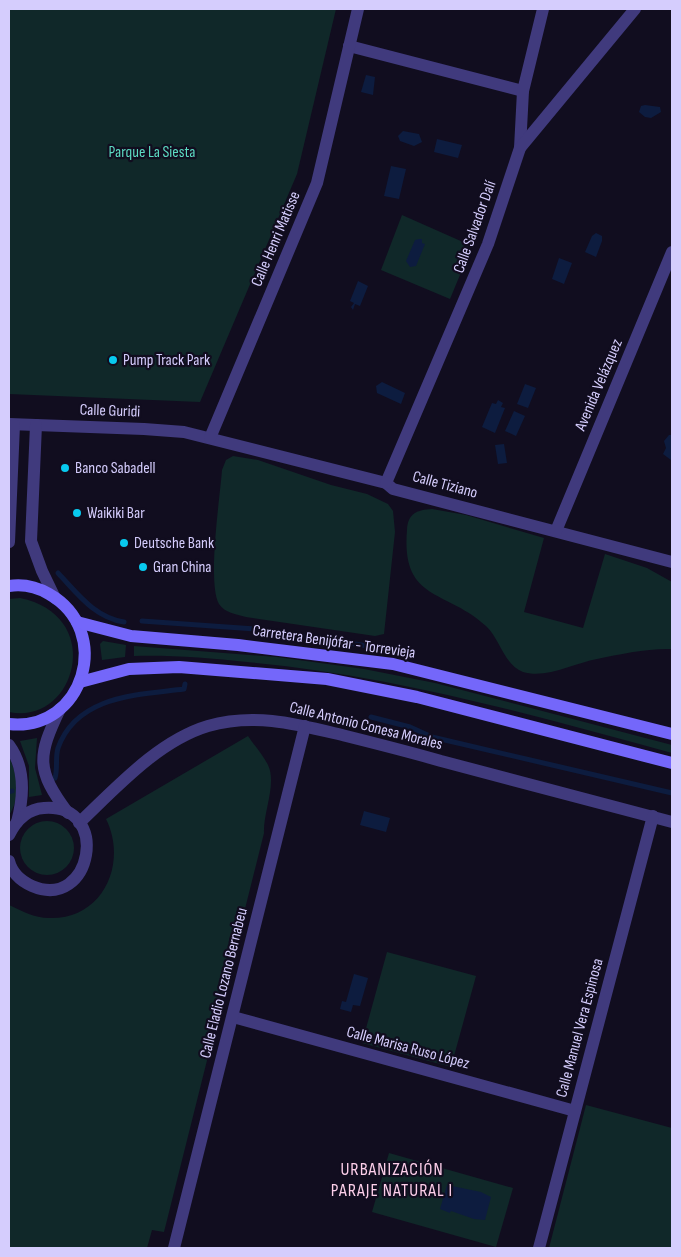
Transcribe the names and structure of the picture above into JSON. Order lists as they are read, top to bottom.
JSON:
{
  "streets": {
    "main road": ["Carretera Benijófar - Torrevieja"],
    "street": [
      "Calle Salvador Dalí",
      "Calle Henri Matisse",
      "Avenida Velázquez",
      "Calle Guridi",
      "Calle Tiziano",
      "Calle Antonio Conesa Morales",
      "Calle Eladio Lozano Bernabeu",
      "Calle Manuel Vera Espinosa",
      "Calle Marisa Ruso López"
    ]
  },
  "crossings": [
    ["Calle Salvador Dalí", "Calle Tiziano"],
    ["Calle Henri Matisse", "Calle Guridi"],
    ["Calle Henri Matisse", "Calle Tiziano"],
    ["Avenida Velázquez", "Calle Tiziano"],
    ["Calle Guridi", "Calle Tiziano"],
    ["Calle Antonio Conesa Morales", "Calle Eladio Lozano Bernabeu"],
    ["Calle Antonio Conesa Morales", "Calle Manuel Vera Espinosa"],
    ["Calle Eladio Lozano Bernabeu", "Calle Marisa Ruso López"],
    ["Calle Manuel Vera Espinosa", "Calle Marisa Ruso López"]
  ],
  "districts": ["URBANIZACIÓN PARAJE NATURAL I"],
  "parks": ["Parque La Siesta"],
  "places": [
    "Pump Track Park",
    "Banco Sabadell",
    "Waikiki Bar",
    "Deutsche Bank",
    "Gran China"
  ]
}
